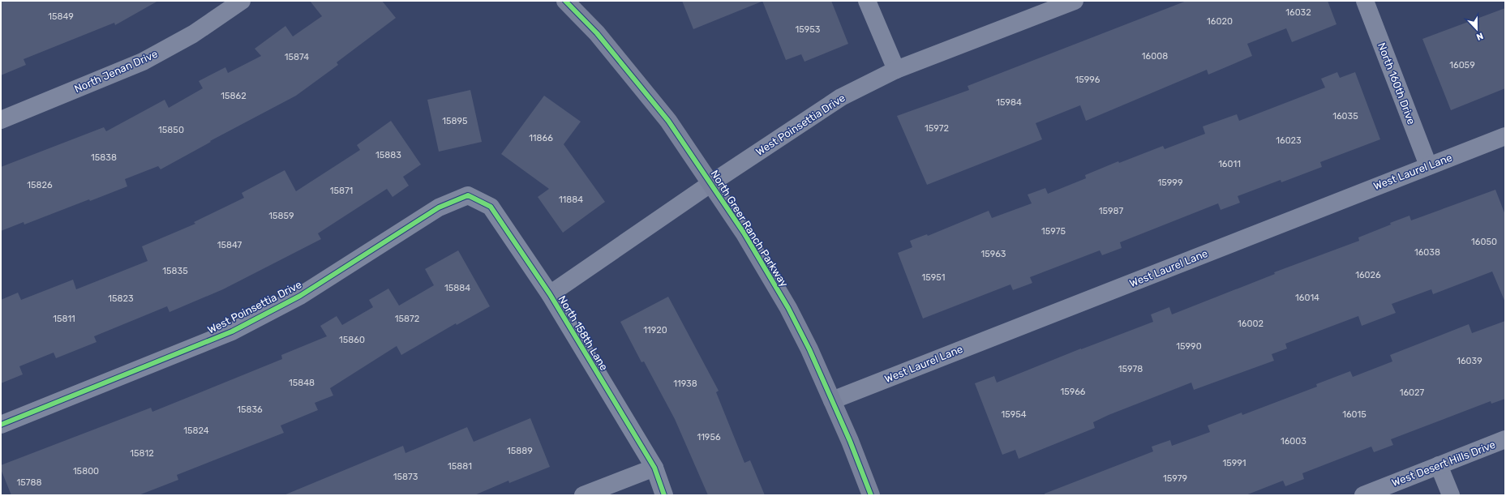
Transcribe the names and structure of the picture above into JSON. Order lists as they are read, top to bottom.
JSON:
{
  "streets": {
    "street": [
      "North Jenan Drive",
      "North 160th Drive",
      "West Poinsettia Drive",
      "West Laurel Lane",
      "North Greer Ranch Parkway",
      "North 158th Lane",
      "West Desert Hills Drive"
    ]
  },
  "crossings": [
    ["North 160th Drive", "West Laurel Lane"],
    ["West Poinsettia Drive", "North Greer Ranch Parkway"],
    ["West Poinsettia Drive", "North 158th Lane"],
    ["West Laurel Lane", "North Greer Ranch Parkway"]
  ],
  "house_numbers": [
    "16032",
    "15849",
    "16020",
    "15953",
    "16008",
    "15874",
    "16059",
    "15996",
    "15862",
    "15984",
    "16035",
    "15895",
    "15972",
    "15850",
    "11866",
    "16023",
    "15883",
    "15838",
    "16011",
    "15999",
    "15826",
    "15871",
    "11884",
    "15987",
    "15859",
    "15975",
    "16050",
    "15847",
    "16038",
    "15963",
    "15835",
    "16026",
    "15951",
    "15884",
    "16014",
    "15823",
    "15811",
    "15872",
    "16002",
    "11920",
    "15860",
    "15990",
    "16039",
    "15978",
    "15848",
    "11938",
    "15966",
    "16027",
    "15836",
    "15954",
    "16015",
    "15824",
    "11956",
    "16003",
    "15889",
    "15812",
    "15991",
    "15881",
    "15800",
    "15873",
    "15979",
    "15788"
  ],
  "north": "bottom"
}
